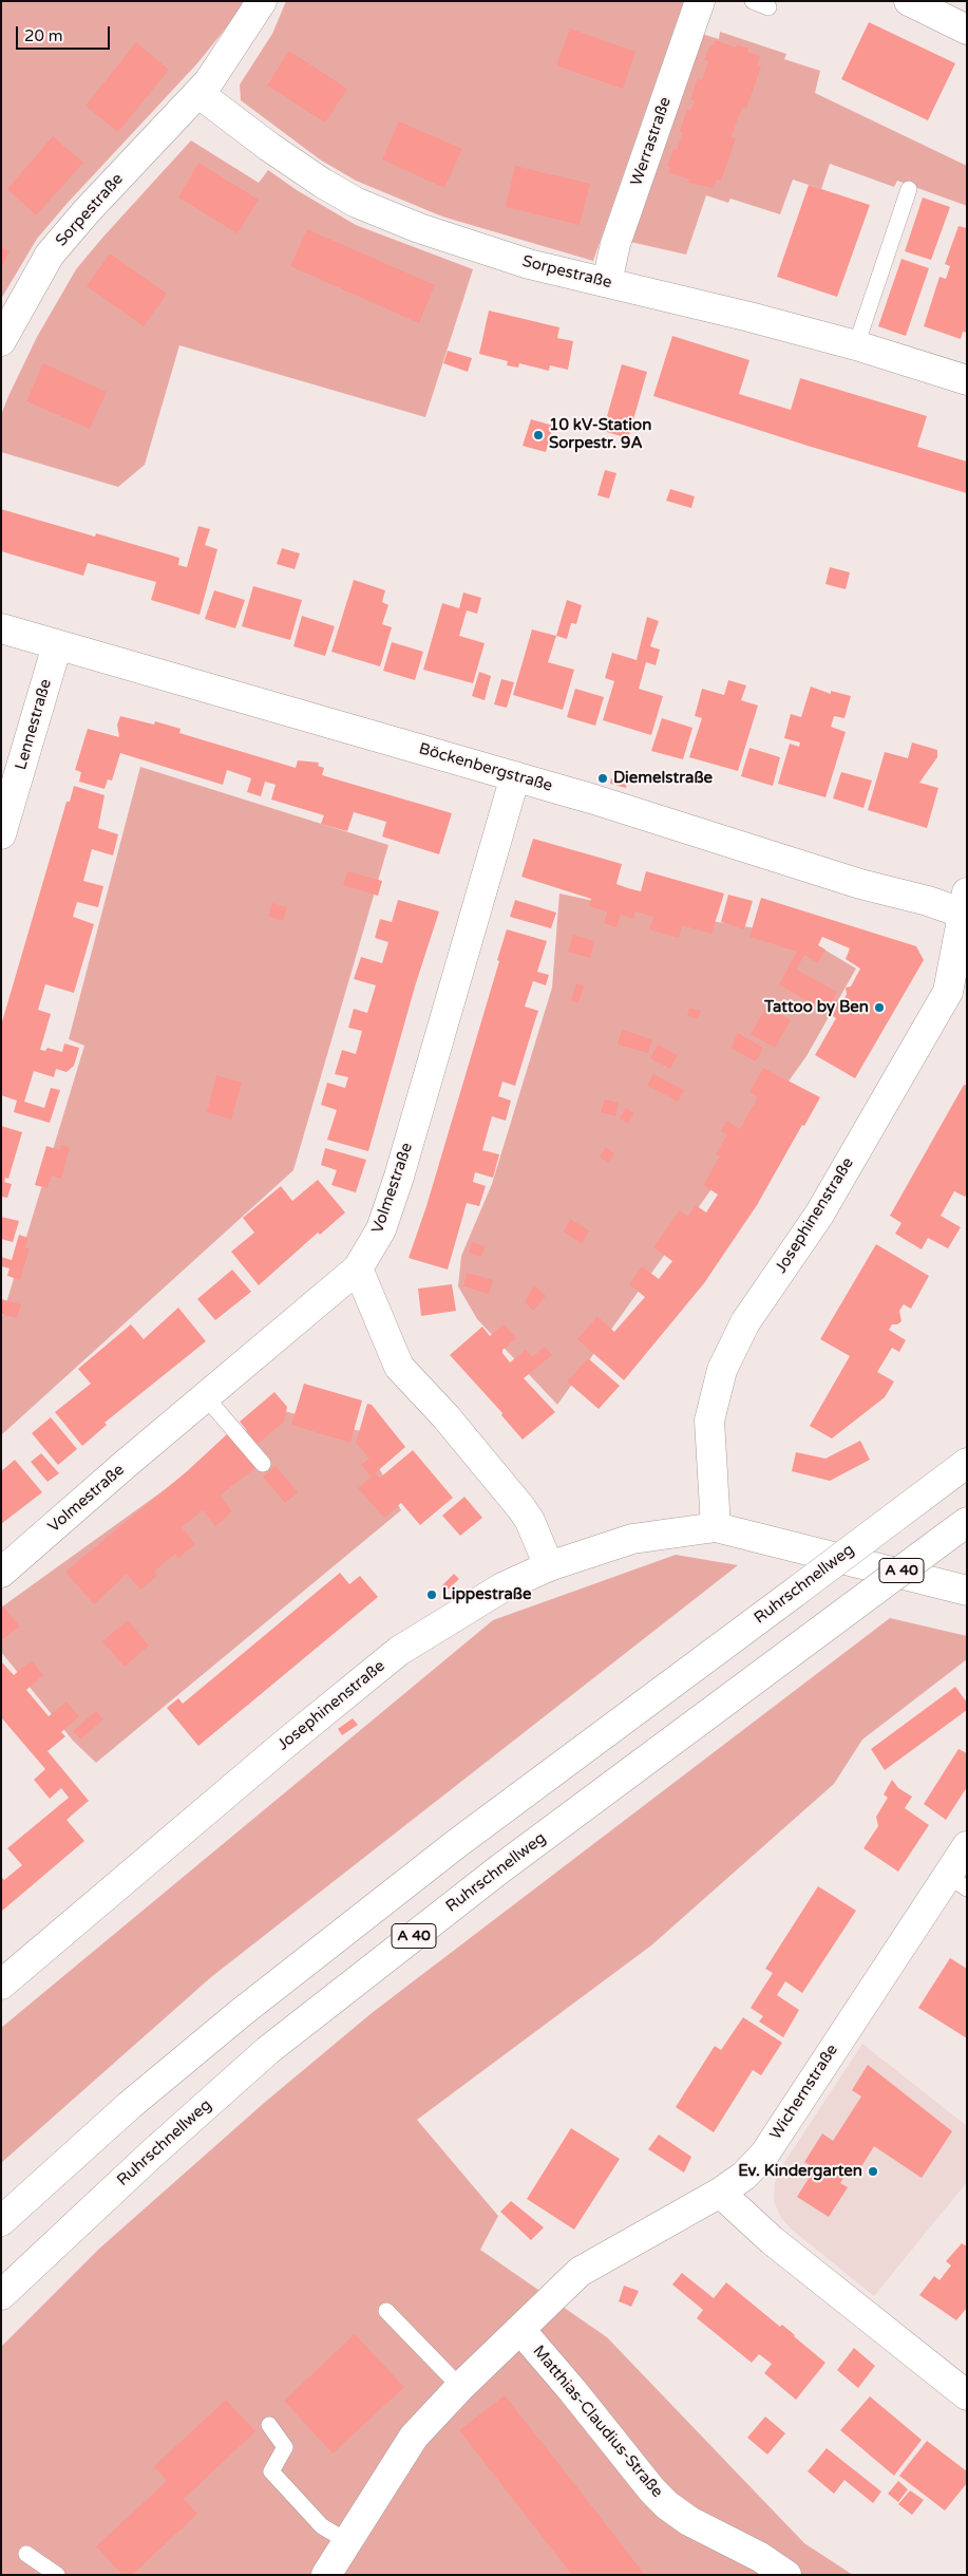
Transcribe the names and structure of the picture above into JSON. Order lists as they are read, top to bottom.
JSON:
{
  "streets": {
    "main road": [
      "Werrastraße",
      "Sorpestraße",
      "Lennestraße",
      "Böckenbergstraße",
      "Volmestraße",
      "Josephinenstraße",
      "A 40",
      "Ruhrschnellweg",
      "Wichernstraße",
      "Matthias-Claudius-Straße"
    ]
  },
  "crossings": [
    ["Werrastraße", "Sorpestraße"],
    ["Lennestraße", "Böckenbergstraße"],
    ["Böckenbergstraße", "Volmestraße"],
    ["Böckenbergstraße", "Josephinenstraße"],
    ["Wichernstraße", "Matthias-Claudius-Straße"]
  ],
  "places": [
    "10 kV-Station Sorpestr. 9A",
    "Diemelstraße",
    "Tattoo by Ben",
    "Lippestraße",
    "Ev. Kindergarten"
  ],
  "scale_bar": "20 m"
}
